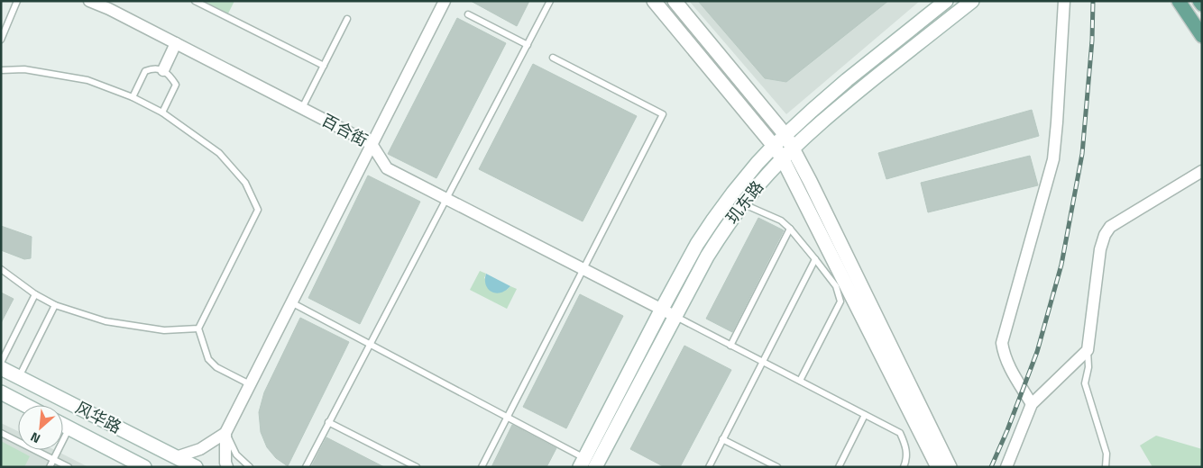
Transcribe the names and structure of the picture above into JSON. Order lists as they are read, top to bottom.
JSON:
{
  "streets": {
    "main road": ["玑东路", "风华路"],
    "street": ["百合街"]
  },
  "crossings": [
    ["百合街", "玑东路"]
  ],
  "north": "bottom left"
}
